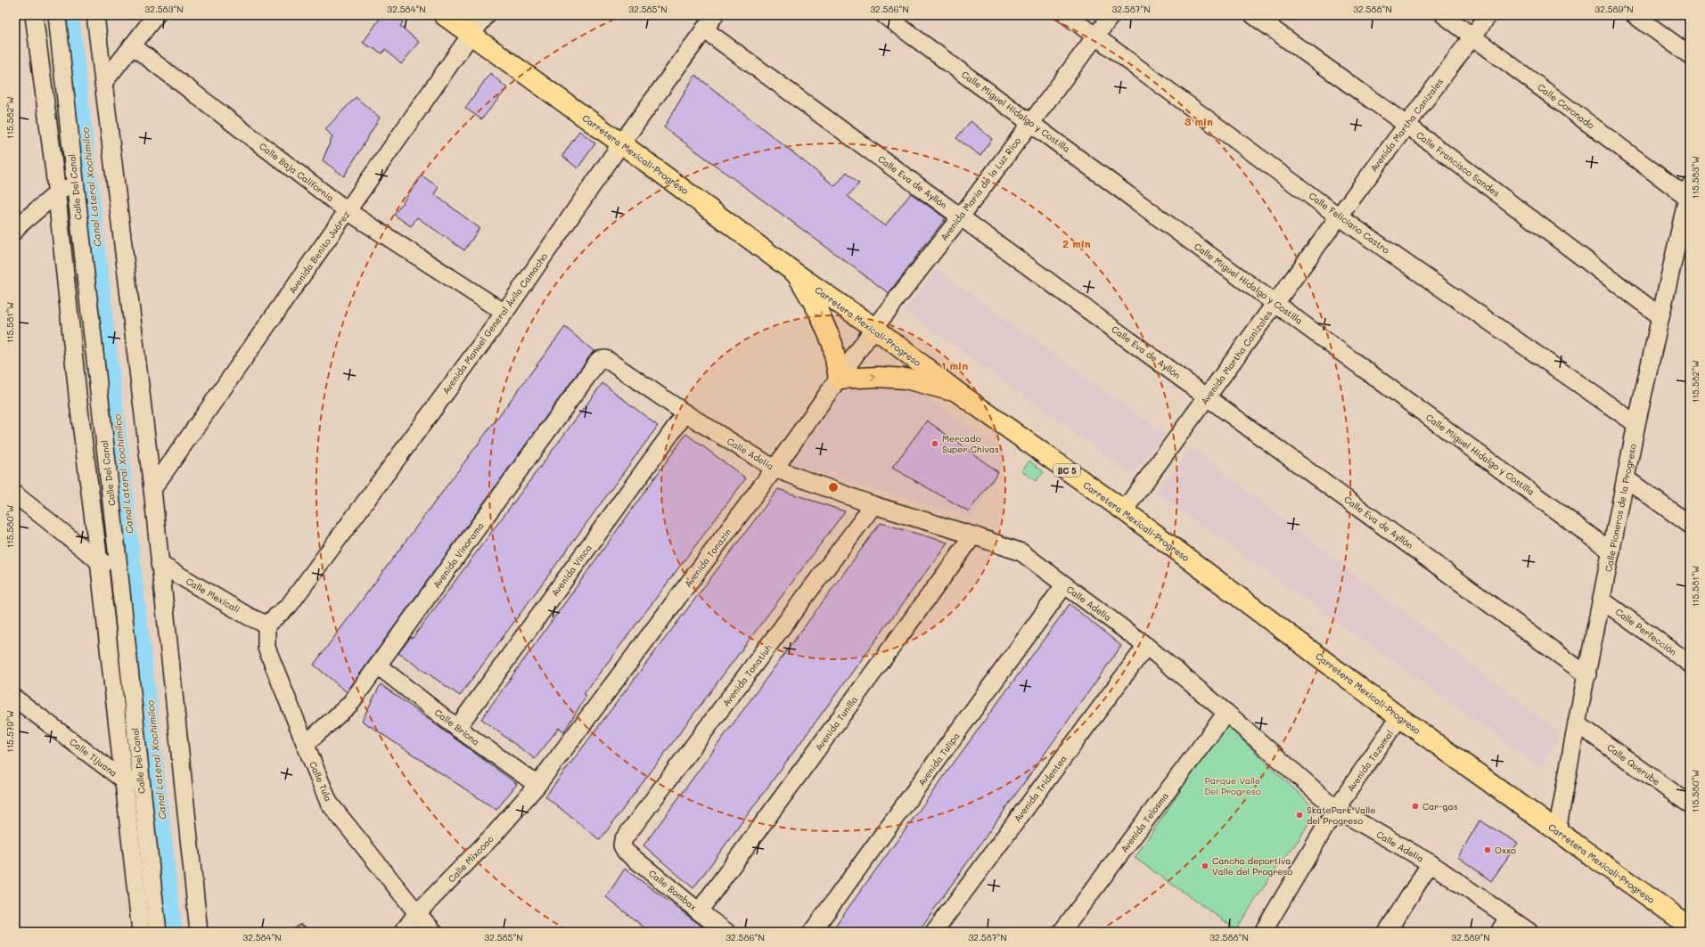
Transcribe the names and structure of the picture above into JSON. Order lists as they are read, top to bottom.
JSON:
{
  "streets": {
    "main road": ["Carretera Mexicali-Progreso", "BC 5"],
    "street": [
      "Calle Coronado",
      "Calle Miguel Hidalgo y Costilla",
      "Avenida Martha Canizales",
      "Calle Francisco Sandes",
      "Calle Baja California",
      "Calle Eva de Ayllón",
      "Calle Del Canal",
      "Avenida María de la Luz Rico",
      "Calle Feliciano Castro",
      "Avenida Benito Juárez",
      "Avenida Manuel General Ávila Camacho",
      "Calle Adelia",
      "Calle Pioneros de la Progreso",
      "Avenida Vinorama",
      "Avenida Tonazin",
      "Avenida Vinca",
      "Calle Mexicali",
      "Calle Perfección",
      "Avenida Tonatiuh",
      "Avenida Tunilla",
      "Calle Briona",
      "Calle Tijuana",
      "Avenida Tulipa",
      "Avenida Tazumal",
      "Calle Querube",
      "Calle Tula",
      "Avenida Tridentea",
      "Avenida Telosma",
      "Calle Mixcoac",
      "Calle Bombax"
    ]
  },
  "crossings": [
    ["Calle Coronado", "Avenida Martha Canizales"],
    ["Calle Coronado", "Calle Pioneros de la Progreso"],
    ["Calle Miguel Hidalgo y Costilla", "Avenida Martha Canizales"],
    ["Calle Miguel Hidalgo y Costilla", "Avenida María de la Luz Rico"],
    ["Calle Miguel Hidalgo y Costilla", "Calle Pioneros de la Progreso"],
    ["Avenida Martha Canizales", "Carretera Mexicali-Progreso"],
    ["Avenida Martha Canizales", "Calle Francisco Sandes"],
    ["Avenida Martha Canizales", "Calle Eva de Ayllón"],
    ["Avenida Martha Canizales", "Calle Feliciano Castro"],
    ["Carretera Mexicali-Progreso", "Avenida María de la Luz Rico"],
    ["Carretera Mexicali-Progreso", "Avenida Benito Juárez"],
    ["Carretera Mexicali-Progreso", "Avenida Manuel General Ávila Camacho"],
    ["Carretera Mexicali-Progreso", "Calle Pioneros de la Progreso"],
    ["Carretera Mexicali-Progreso", "Avenida Tonazin"],
    ["Carretera Mexicali-Progreso", "Avenida Tazumal"],
    ["Calle Francisco Sandes", "Calle Pioneros de la Progreso"],
    ["Calle Baja California", "Avenida Benito Juárez"],
    ["Calle Baja California", "Avenida Manuel General Ávila Camacho"],
    ["Calle Eva de Ayllón", "Avenida María de la Luz Rico"],
    ["Calle Eva de Ayllón", "Avenida Manuel General Ávila Camacho"],
    ["Calle Eva de Ayllón", "Calle Pioneros de la Progreso"],
    ["Calle Del Canal", "Calle Tijuana"],
    ["Avenida María de la Luz Rico", "Calle Feliciano Castro"],
    ["Avenida María de la Luz Rico", "Avenida Tonazin"],
    ["Calle Feliciano Castro", "Calle Pioneros de la Progreso"],
    ["Avenida Manuel General Ávila Camacho", "Calle Mexicali"],
    ["Avenida Manuel General Ávila Camacho", "Calle Tula"],
    ["Calle Adelia", "Avenida Vinorama"],
    ["Calle Adelia", "Avenida Tonazin"],
    ["Calle Adelia", "Avenida Vinca"],
    ["Calle Adelia", "Avenida Tonatiuh"],
    ["Calle Adelia", "Avenida Tunilla"],
    ["Calle Adelia", "Avenida Tulipa"],
    ["Calle Adelia", "Avenida Tazumal"],
    ["Calle Adelia", "Avenida Tridentea"],
    ["Calle Adelia", "Avenida Telosma"],
    ["Calle Pioneros de la Progreso", "Calle Perfección"],
    ["Calle Pioneros de la Progreso", "Calle Querube"],
    ["Avenida Vinorama", "Calle Briona"],
    ["Avenida Vinorama", "Calle Tula"],
    ["Avenida Tonazin", "Calle Briona"],
    ["Avenida Tonazin", "Calle Mixcoac"],
    ["Avenida Vinca", "Calle Briona"],
    ["Calle Mexicali", "Calle Tula"],
    ["Avenida Tonatiuh", "Calle Bombax"],
    ["Avenida Tunilla", "Calle Bombax"],
    ["Calle Briona", "Calle Mixcoac"],
    ["Calle Tula", "Calle Mixcoac"]
  ],
  "water": ["Canal Lateral Xochimilco"],
  "parks": ["Parque Valle Del Progreso"],
  "places": [
    "Mercado Super Chivas",
    "Car-gas",
    "SkatePark Valle del Progreso",
    "Oxxo",
    "Cancha deportiva Valle del Progreso"
  ],
  "coordinates": [
    "32.583°N",
    "32.584°N",
    "32.585°N",
    "32.586°N",
    "32.587°N",
    "32.588°N",
    "32.589°N",
    "115.582°W",
    "115.583°W",
    "115.581°W",
    "115.580°W",
    "115.579°W"
  ],
  "rings": ["3 min", "2 min", "1 min"]
}
